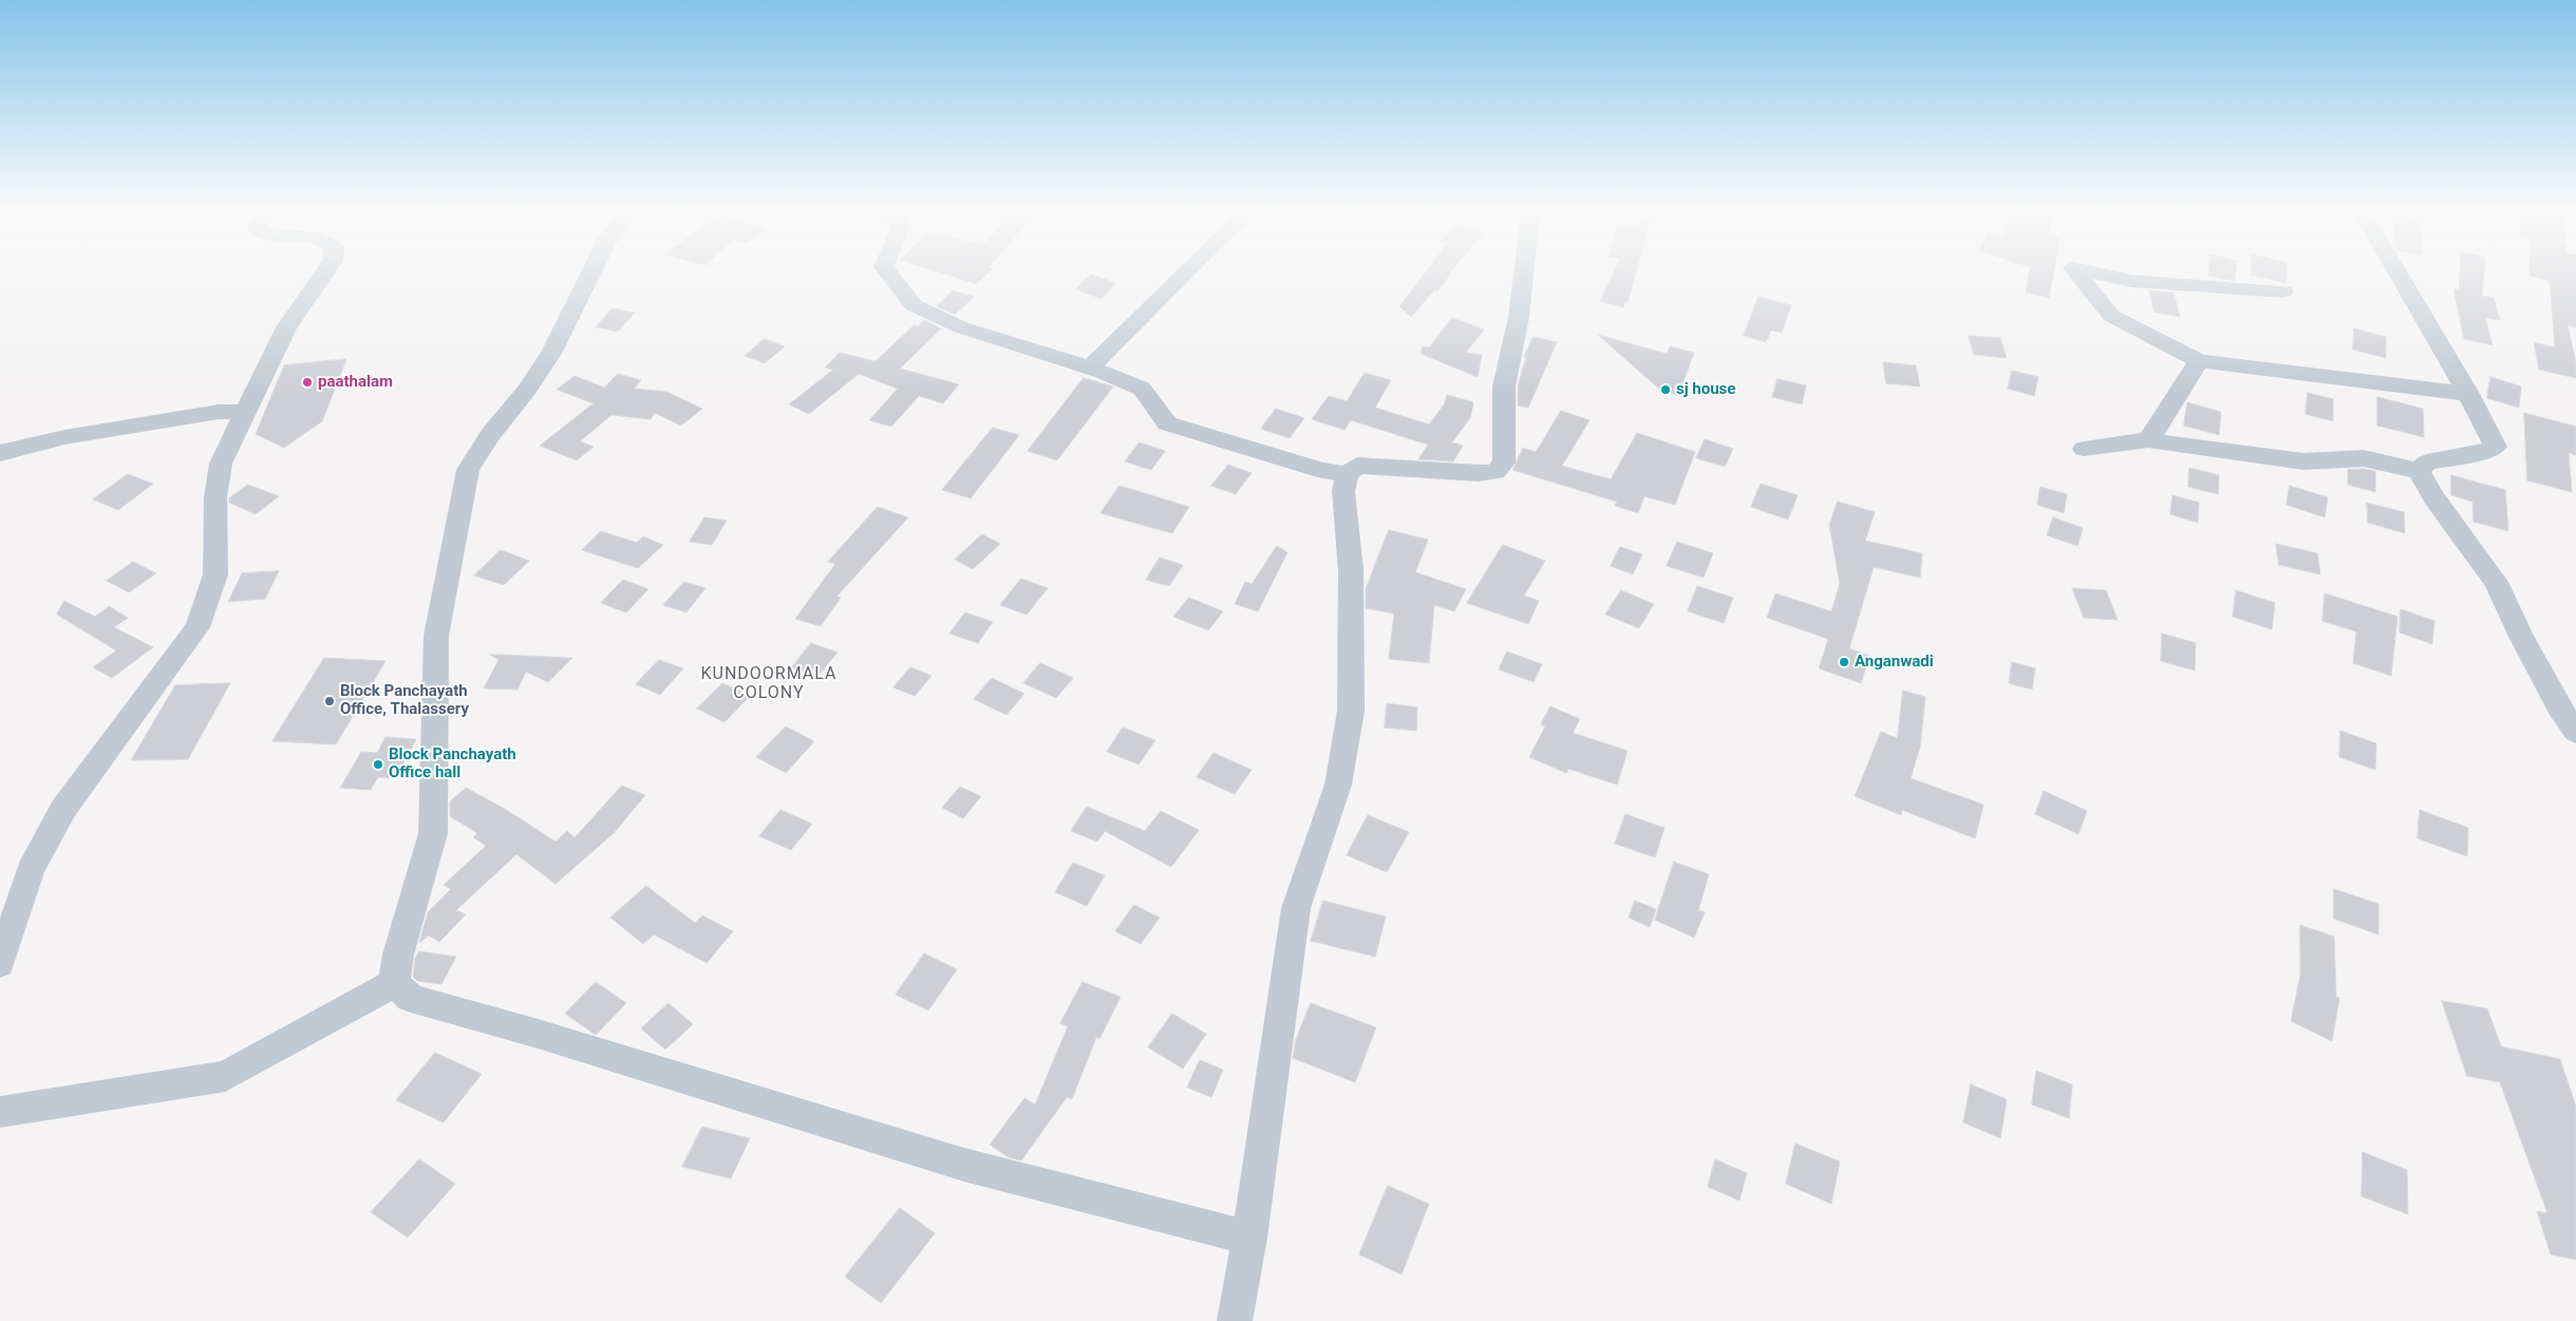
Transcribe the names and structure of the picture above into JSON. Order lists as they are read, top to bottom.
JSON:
{
  "districts": ["KUNDOORMALA COLONY"],
  "places": [
    "paathalam",
    "sj house",
    "Anganwadi",
    "Block Panchayath Office, Thalassery",
    "Block Panchayath Office hall"
  ]
}
